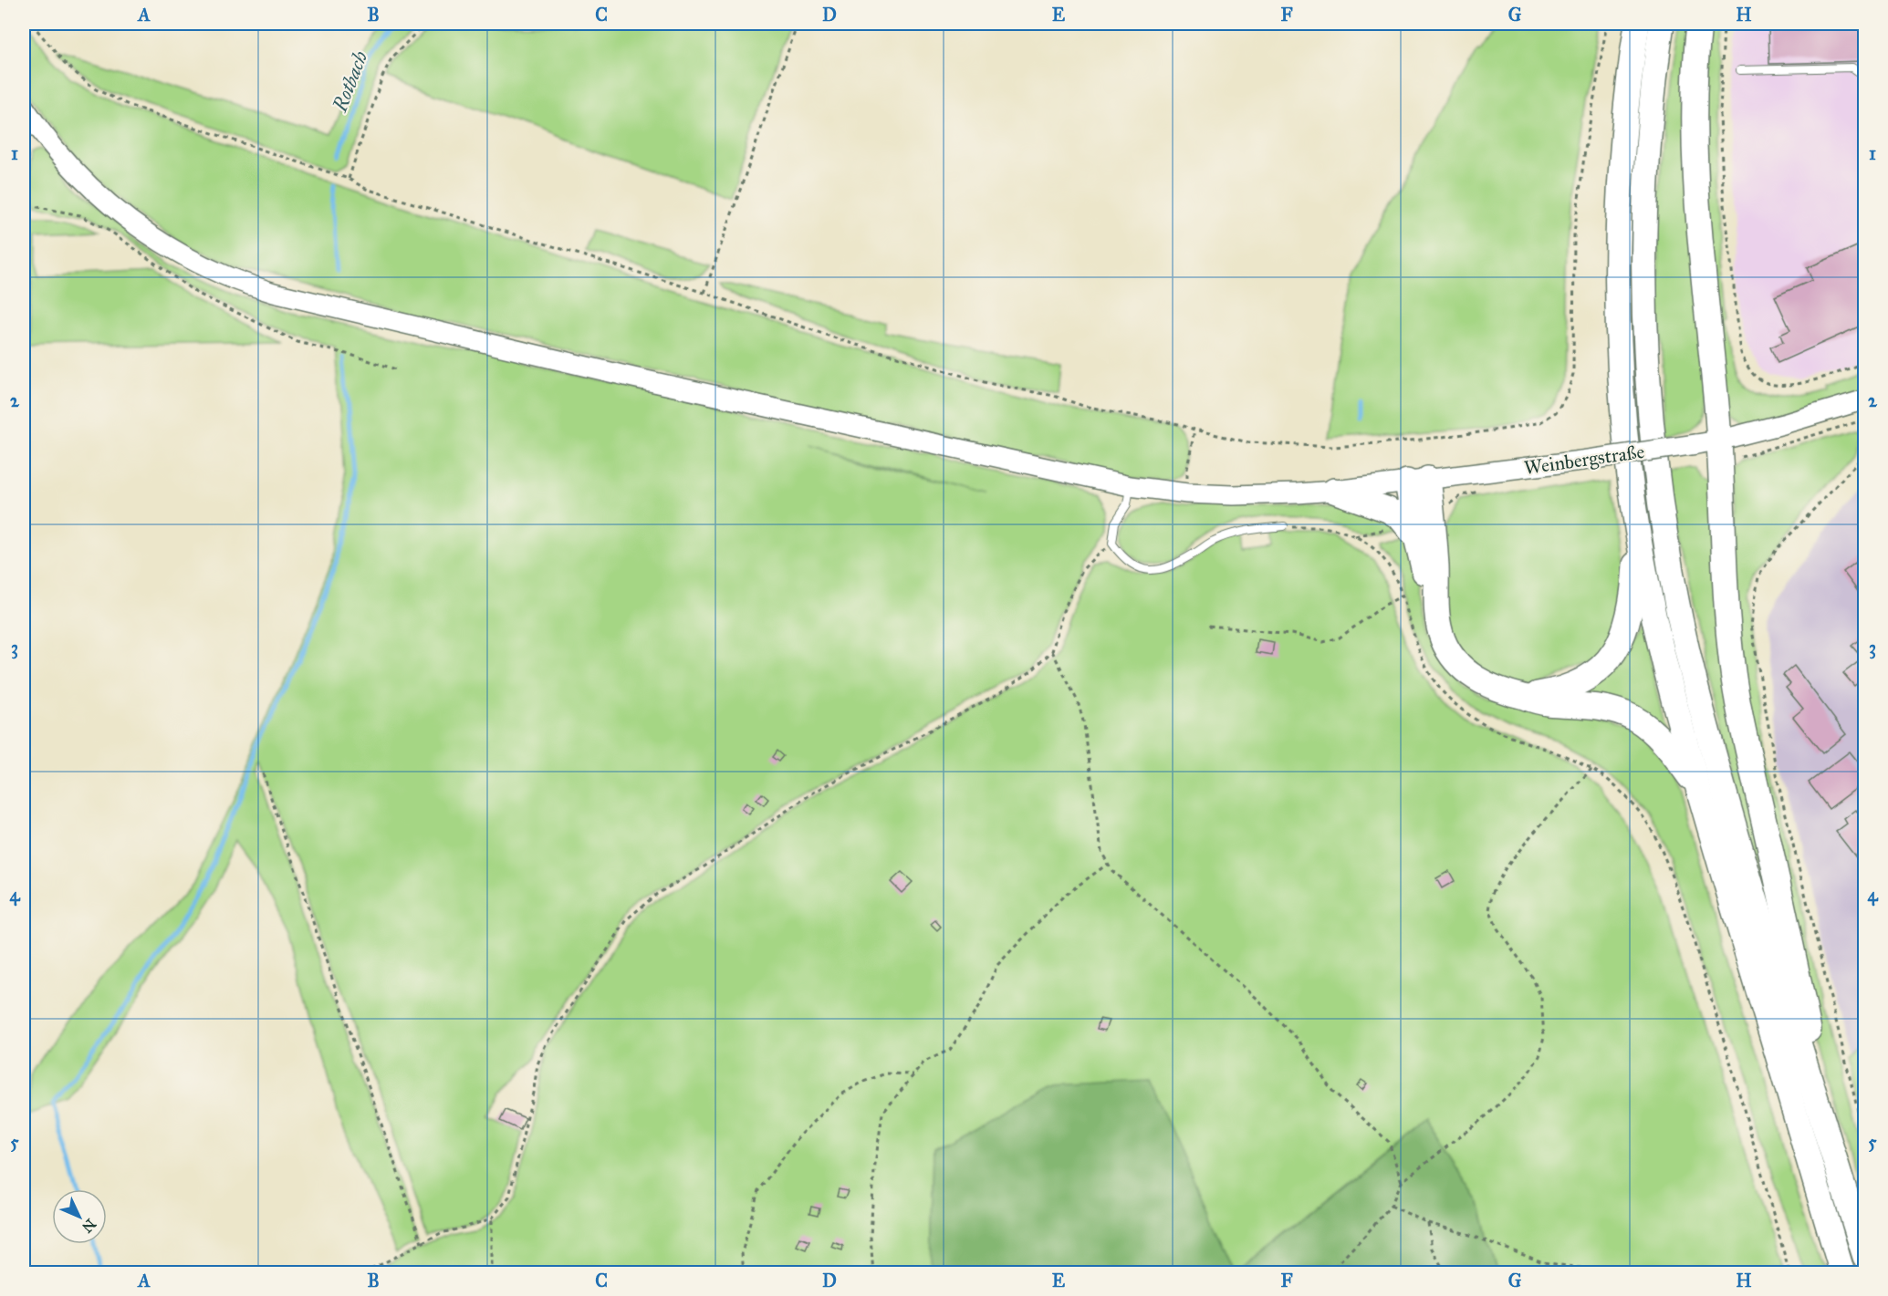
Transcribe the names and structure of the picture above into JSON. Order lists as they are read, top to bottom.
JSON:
{
  "streets": {
    "main road": ["Weinbergstraße"]
  },
  "water": ["Rotbach"],
  "north": "bottom right",
  "grid": {
    "columns": [
      "A",
      "B",
      "C",
      "D",
      "E",
      "F",
      "G",
      "H"
    ],
    "rows": [
      "1",
      "2",
      "3",
      "4",
      "5"
    ]
  }
}
